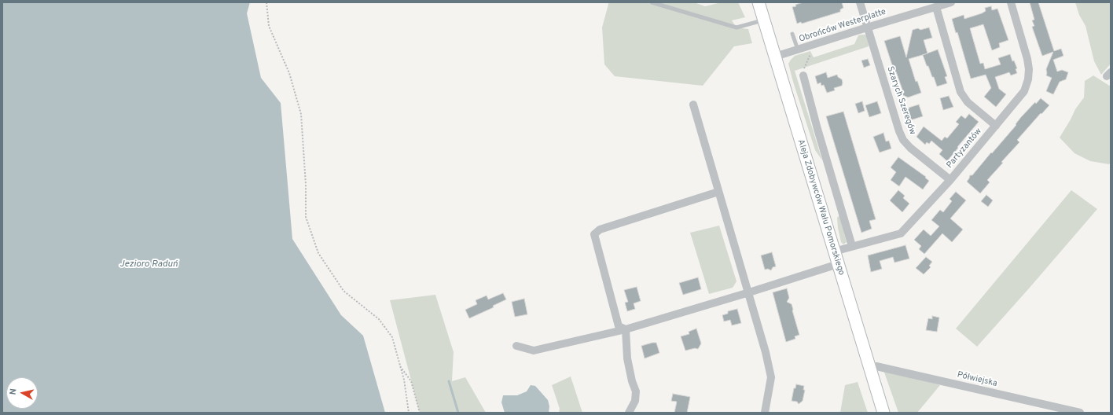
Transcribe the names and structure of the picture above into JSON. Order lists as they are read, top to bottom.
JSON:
{
  "streets": {
    "main road": ["Aleja Zdobywców Wału Pomorskiego"],
    "street": [
      "Obrońców Westerplatte",
      "Szarych Szeregów",
      "Partyzantów",
      "Półwiejska"
    ]
  },
  "crossings": [
    ["Obrońców Westerplatte", "Szarych Szeregów"],
    ["Obrońców Westerplatte", "Aleja Zdobywców Wału Pomorskiego"],
    ["Szarych Szeregów", "Partyzantów"],
    ["Partyzantów", "Aleja Zdobywców Wału Pomorskiego"],
    ["Aleja Zdobywców Wału Pomorskiego", "Półwiejska"]
  ],
  "water": ["Jezioro Raduń"],
  "north": "left"
}
